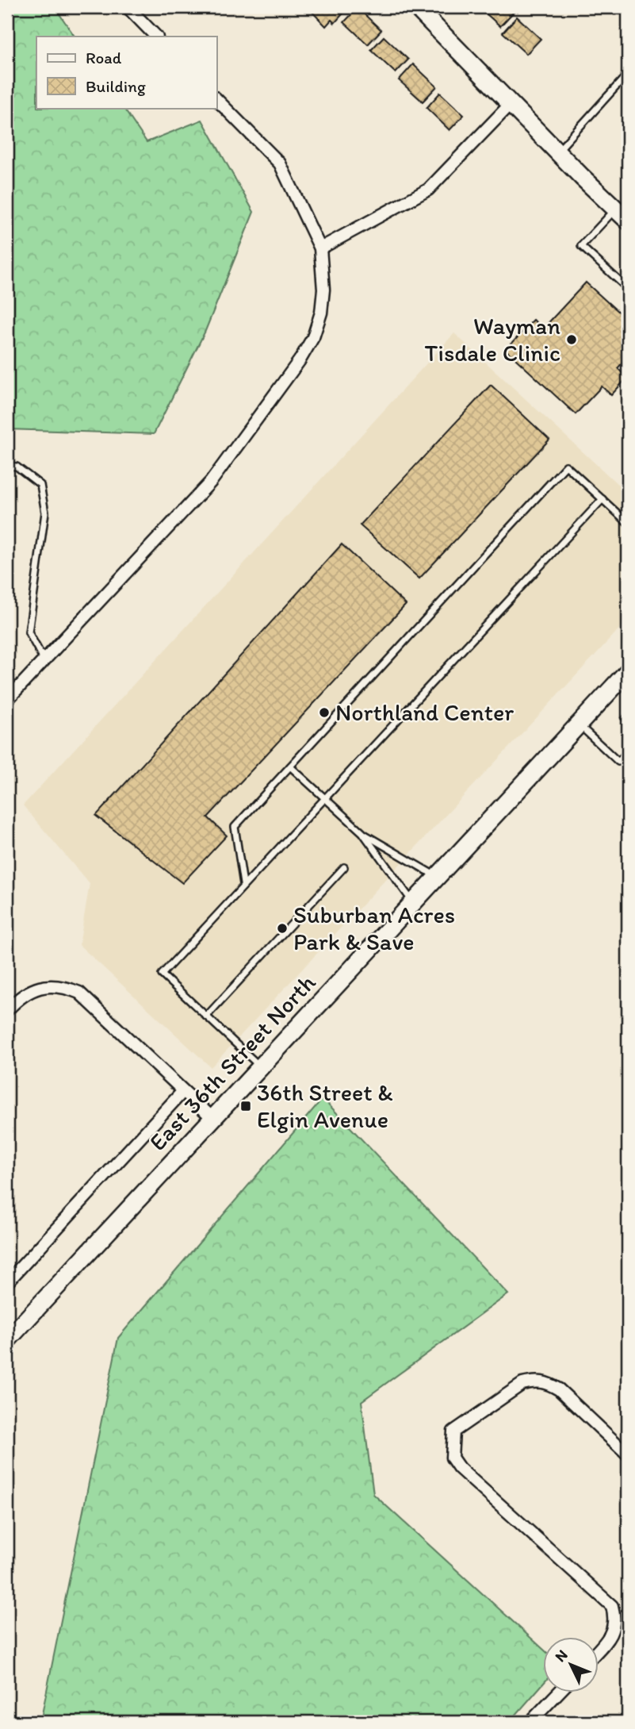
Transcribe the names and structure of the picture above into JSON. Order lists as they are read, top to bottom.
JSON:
{
  "streets": {
    "main road": ["East 36th Street North"]
  },
  "places": {
    "other": ["Wayman Tisdale Clinic", "Northland Center", "Suburban Acres Park & Save"],
    "transit": ["36th Street & Elgin Avenue"]
  },
  "legend": ["Road", "Building"],
  "north": "top left"
}
